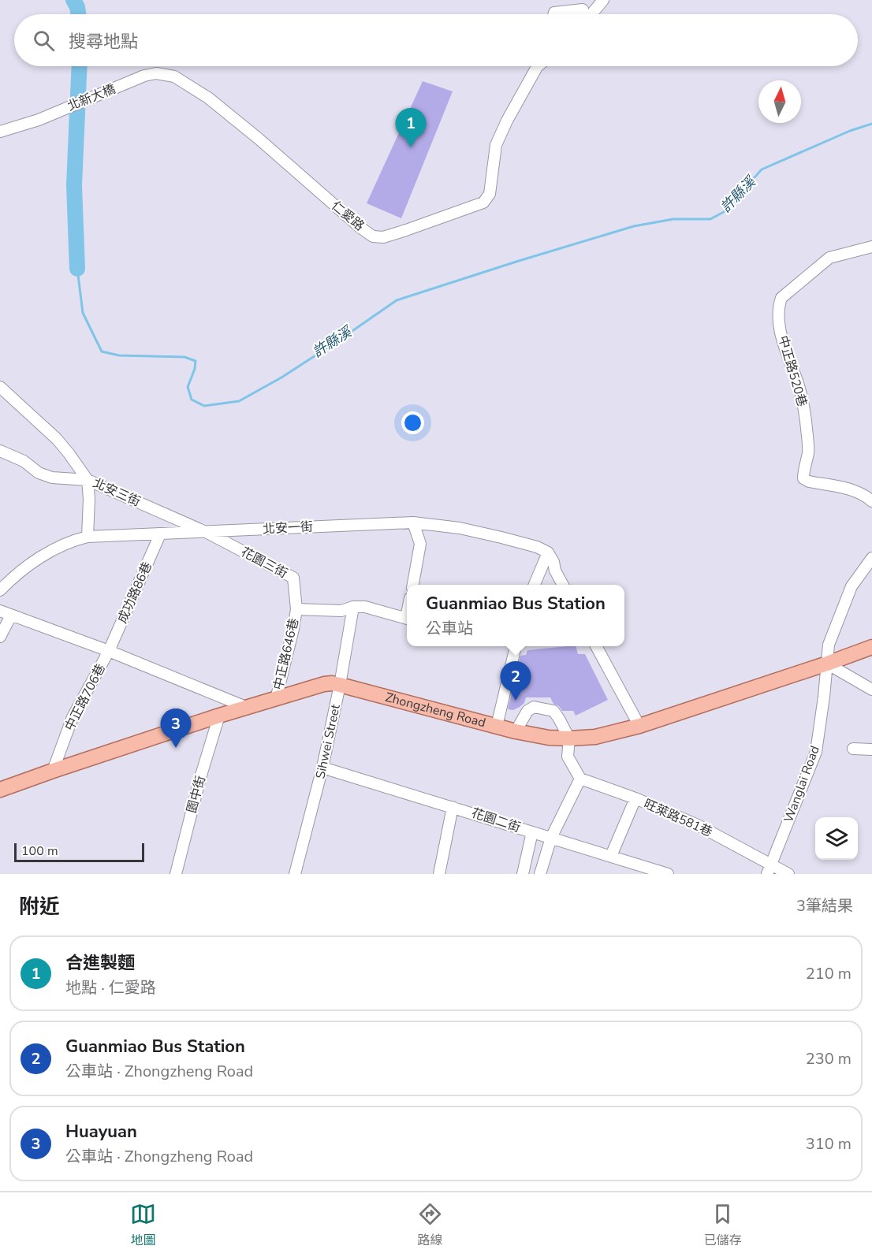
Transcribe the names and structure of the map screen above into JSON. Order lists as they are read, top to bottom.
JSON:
{
  "streets": {
    "main road": ["Zhongzheng Road"],
    "street": [
      "北新大橋",
      "仁愛路",
      "中正路520巷",
      "北安三街",
      "北安一街",
      "花園三街",
      "成功路86巷",
      "中正路646巷",
      "中正路706巷",
      "Sihwei Street",
      "Wanglai Road",
      "園中街",
      "旺萊路581巷",
      "花園二街"
    ]
  },
  "crossings": [
    ["北新大橋", "仁愛路"],
    ["北安三街", "北安一街"],
    ["北安三街", "花園三街"],
    ["北安一街", "花園三街"],
    ["北安一街", "成功路86巷"],
    ["花園三街", "中正路646巷"],
    ["成功路86巷", "中正路706巷"],
    ["中正路646巷", "Zhongzheng Road"],
    ["中正路706巷", "Zhongzheng Road"],
    ["Zhongzheng Road", "Sihwei Street"],
    ["Zhongzheng Road", "Wanglai Road"],
    ["Zhongzheng Road", "園中街"],
    ["Sihwei Street", "花園二街"],
    ["Wanglai Road", "旺萊路581巷"]
  ],
  "water": ["許縣溪"],
  "scale_bar": "100 m",
  "north": "top",
  "page": {
    "search": "搜尋地點",
    "pins": ["1", "2", "3"],
    "popup": ["Guanmiao Bus Station", "公車站"],
    "scale": "100 m",
    "heading": ["附近", "3筆結果"],
    "list": [
      {
        "mark": "1",
        "name": "合進製麵",
        "note": "地點 · 仁愛路",
        "value": "210 m"
      },
      {
        "mark": "2",
        "name": "Guanmiao Bus Station",
        "note": "公車站 · Zhongzheng Road",
        "value": "230 m"
      },
      {
        "mark": "3",
        "name": "Huayuan",
        "note": "公車站 · Zhongzheng Road",
        "value": "310 m"
      }
    ],
    "nav": ["地圖", "路線", "已儲存"]
  }
}
